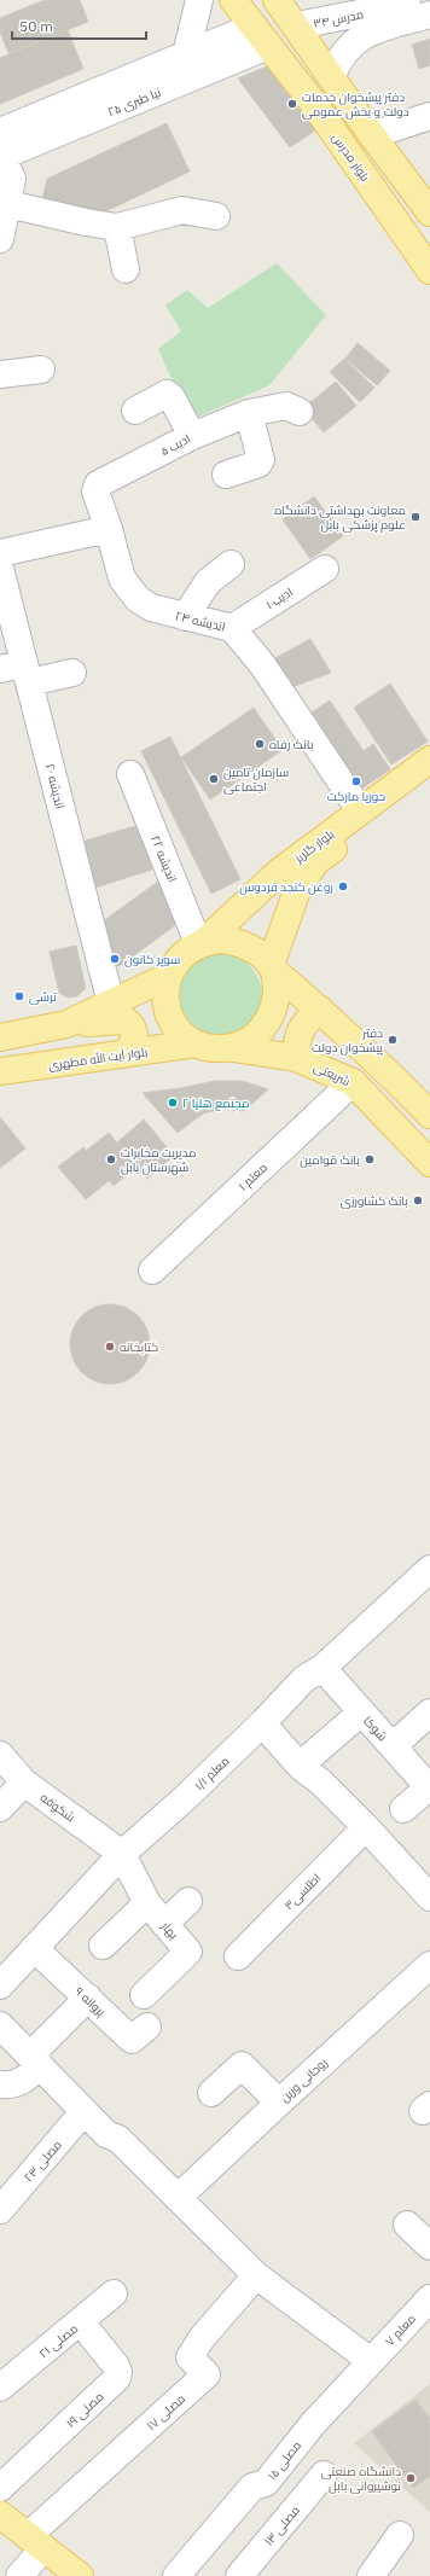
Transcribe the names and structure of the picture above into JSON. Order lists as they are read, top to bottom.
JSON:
{
  "streets": {
    "main road": [
      "بلوار مدرس",
      "بلوار گلریز",
      "بلوار آیت الله مطهری",
      "شریعتی"
    ],
    "street": [
      "مدرس ۳۴",
      "نیا طبری ۲۵",
      "ادیب ۵",
      "ادیب ۱",
      "اندیشه ۲۴",
      "اندیشه ۲۰",
      "اندیشه ۲۲",
      "معلم ۱",
      "شوکا",
      "معلم ۱/۱",
      "شکوفه",
      "اطلسی۳",
      "بهار",
      "پروانه ۹",
      "روحانی وزین",
      "مصلی ۲۳",
      "معلم ۷",
      "مصلی ۲۱",
      "مصلی ۱۹",
      "مصلی ۱۷",
      "مصلی ۱۵",
      "مصلی ۱۳"
    ]
  },
  "crossings": [
    ["نیا طبری ۲۵", "بلوار مدرس"],
    ["ادیب ۵", "اندیشه ۲۴"],
    ["ادیب ۱", "اندیشه ۲۴"],
    ["اندیشه ۲۴", "بلوار گلریز"],
    ["بلوار گلریز", "اندیشه ۲۲"],
    ["بلوار گلریز", "بلوار آیت الله مطهری"],
    ["بلوار گلریز", "شریعتی"],
    ["اندیشه ۲۲", "بلوار آیت الله مطهری"],
    ["اندیشه ۲۲", "شریعتی"],
    ["بلوار آیت الله مطهری", "شریعتی"],
    ["شریعتی", "معلم ۱"],
    ["شوکا", "معلم ۱/۱"],
    ["معلم ۱/۱", "شکوفه"],
    ["معلم ۱/۱", "بهار"],
    ["معلم ۱/۱", "پروانه ۹"],
    ["شکوفه", "بهار"],
    ["معلم ۷", "مصلی ۱۵"],
    ["مصلی ۲۱", "مصلی ۱۹"]
  ],
  "places": [
    "دفتر پیشخوان خدمات دولت و بخش عمومی",
    "معاونت بهداشتی دانشگاه علوم پزشکی بابل",
    "بانک رفاه",
    "سازمان تامین اجتماعی",
    "حوریا مارکت",
    "روغن کنجد فردوس",
    "سوپر کانون",
    "ترشی",
    "دفتر پیشخوان دولت",
    "مجتمع هلیا ۲",
    "مدیریت مخابرات شهرستان بابل",
    "بانک قوامین",
    "بانک کشاورزی",
    "کتابخانه",
    "دانشگاه صنعتی نوشیروانی بابل"
  ],
  "scale_bar": "50 m"
}
